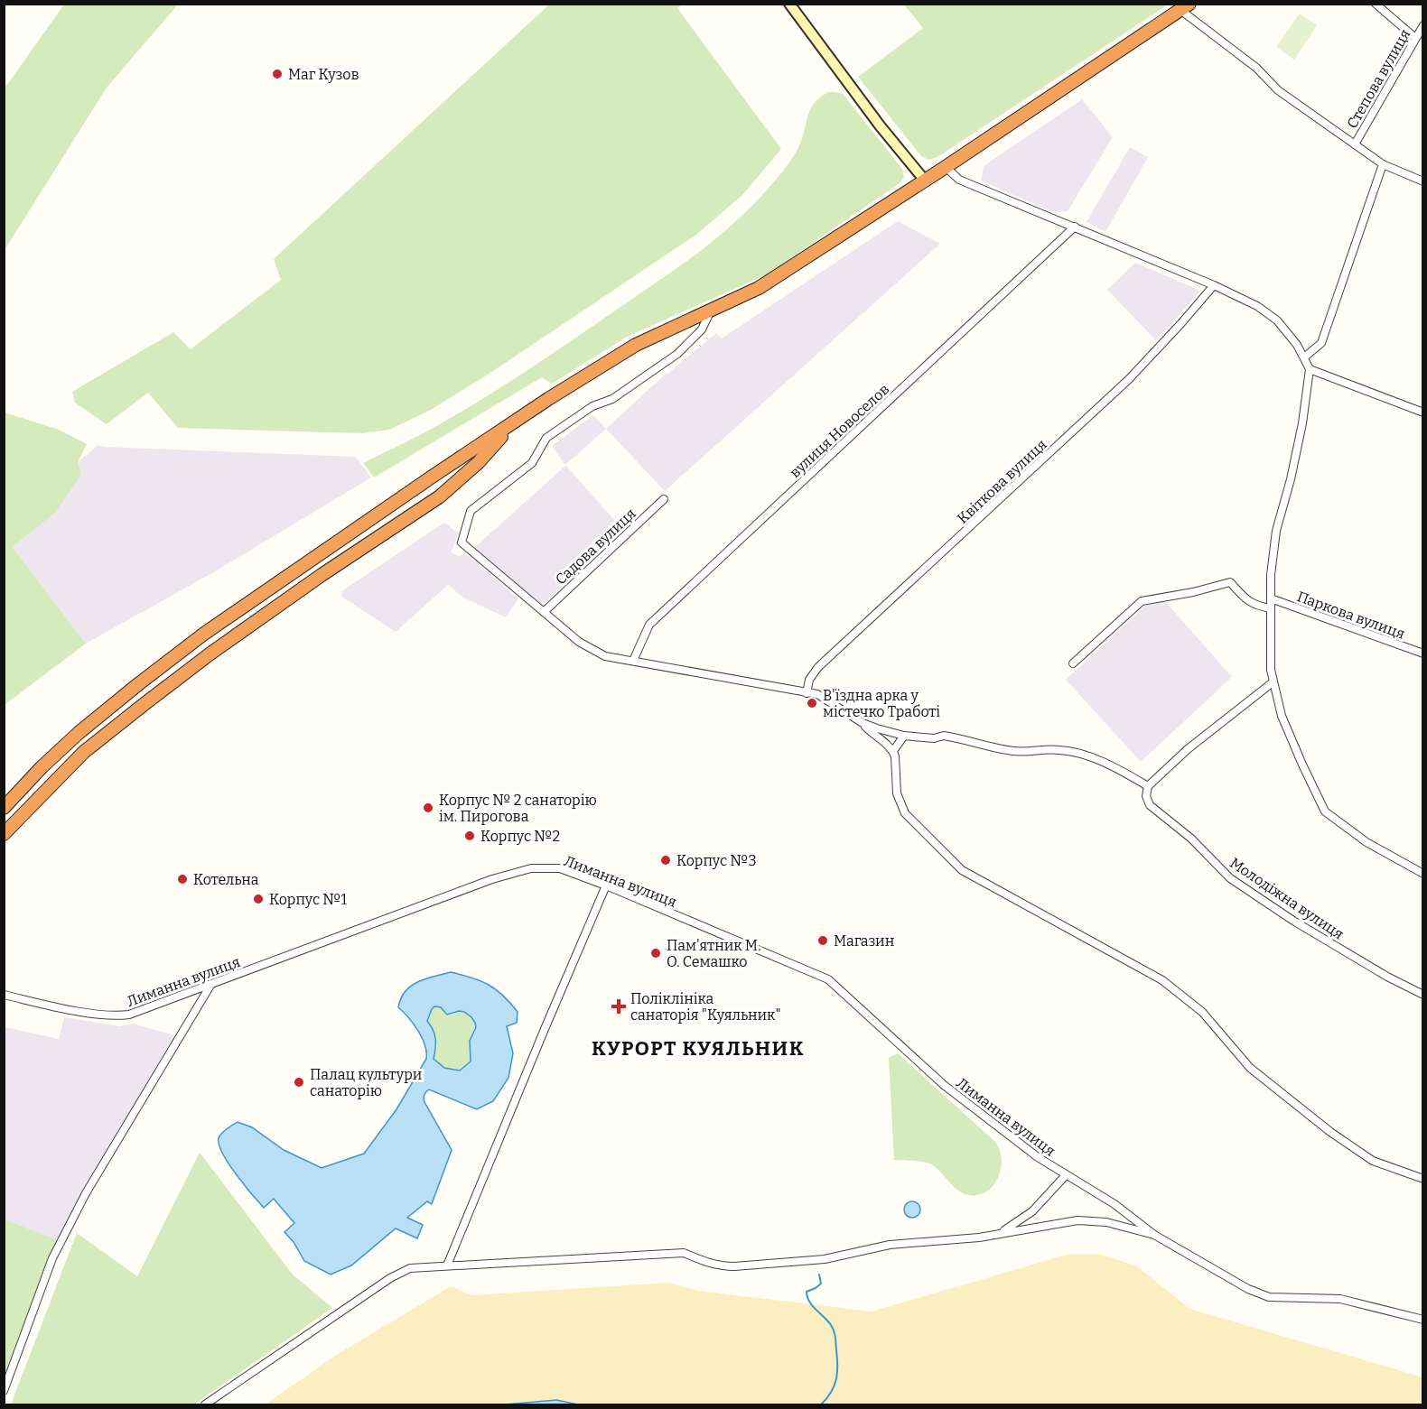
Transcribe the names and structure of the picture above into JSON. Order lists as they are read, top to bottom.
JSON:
{
  "streets": {
    "street": [
      "Степова вулиця",
      "вулиця Новоселов",
      "Квіткова вулиця",
      "Садова вулиця",
      "Паркова вулиця",
      "Лиманна вулиця",
      "Молодіжна вулиця"
    ]
  },
  "districts": ["КУРОРТ КУЯЛЬНИК"],
  "places": {
    "other": [
      "Маг Кузов",
      "В'їздна арка у містечко Тработі",
      "Корпус № 2 санаторію ім. Пирогова",
      "Корпус №2",
      "Корпус №3",
      "Котельна",
      "Корпус №1",
      "Магазин",
      "Пам'ятник М. О. Семашко",
      "Палац культури санаторію"
    ],
    "health": ["Поліклініка санаторія \"Куяльник\""]
  }
}
